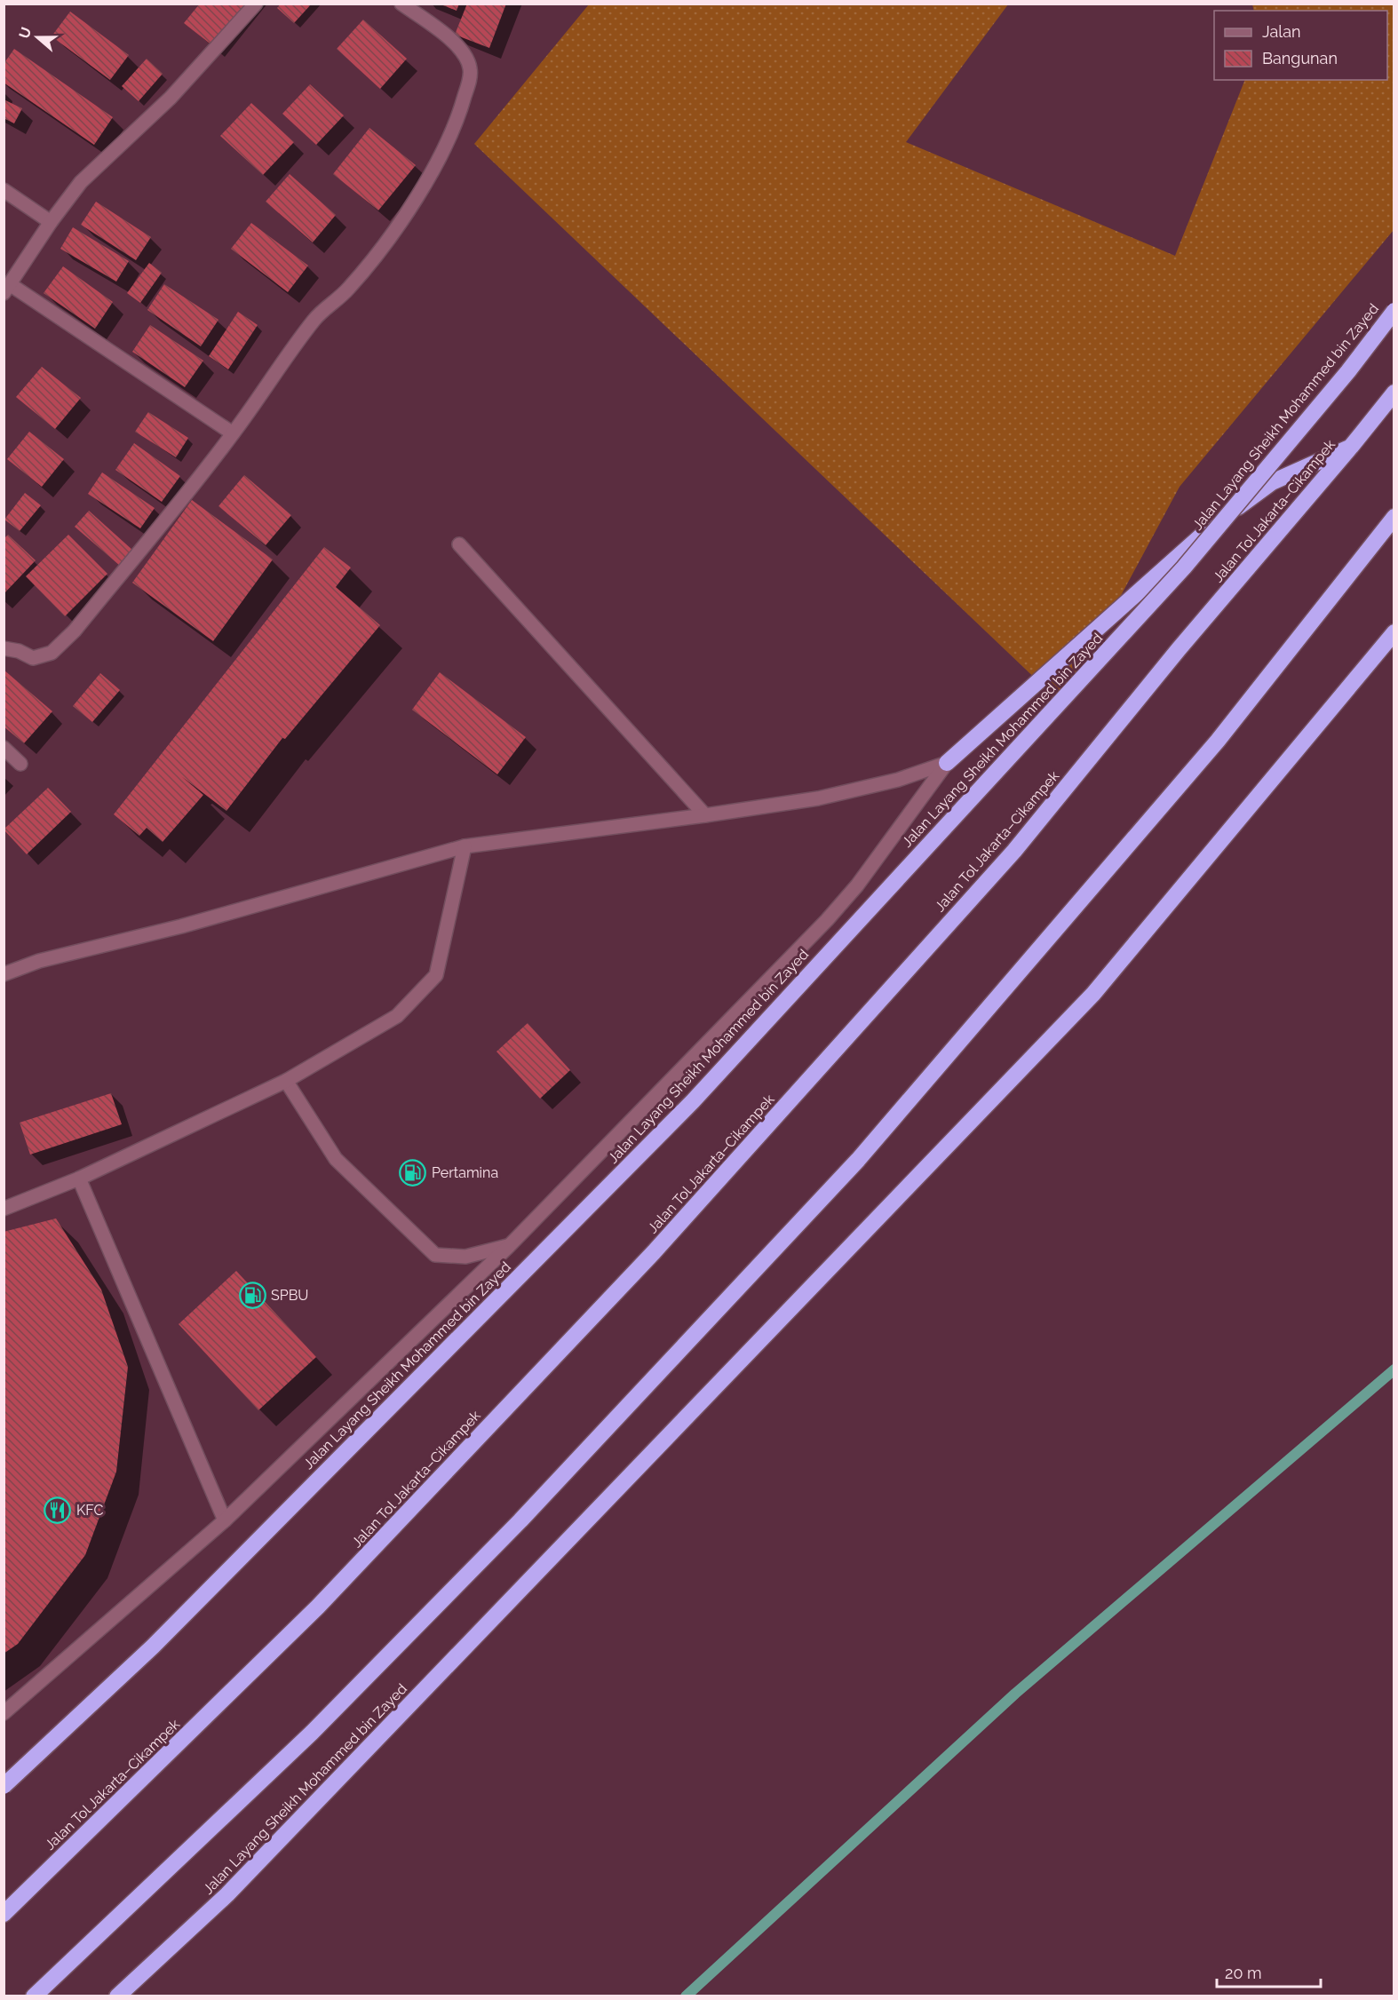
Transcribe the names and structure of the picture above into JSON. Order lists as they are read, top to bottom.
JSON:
{
  "streets": {
    "highway": ["Jalan Layang Sheikh Mohammed bin Zayed", "Jalan Tol Jakarta–Cikampek"]
  },
  "places": {
    "fuel station": ["Pertamina", "SPBU"],
    "restaurant": ["KFC"]
  },
  "legend": ["Jalan", "Bangunan"],
  "scale_bar": "20 m",
  "north": "left"
}
